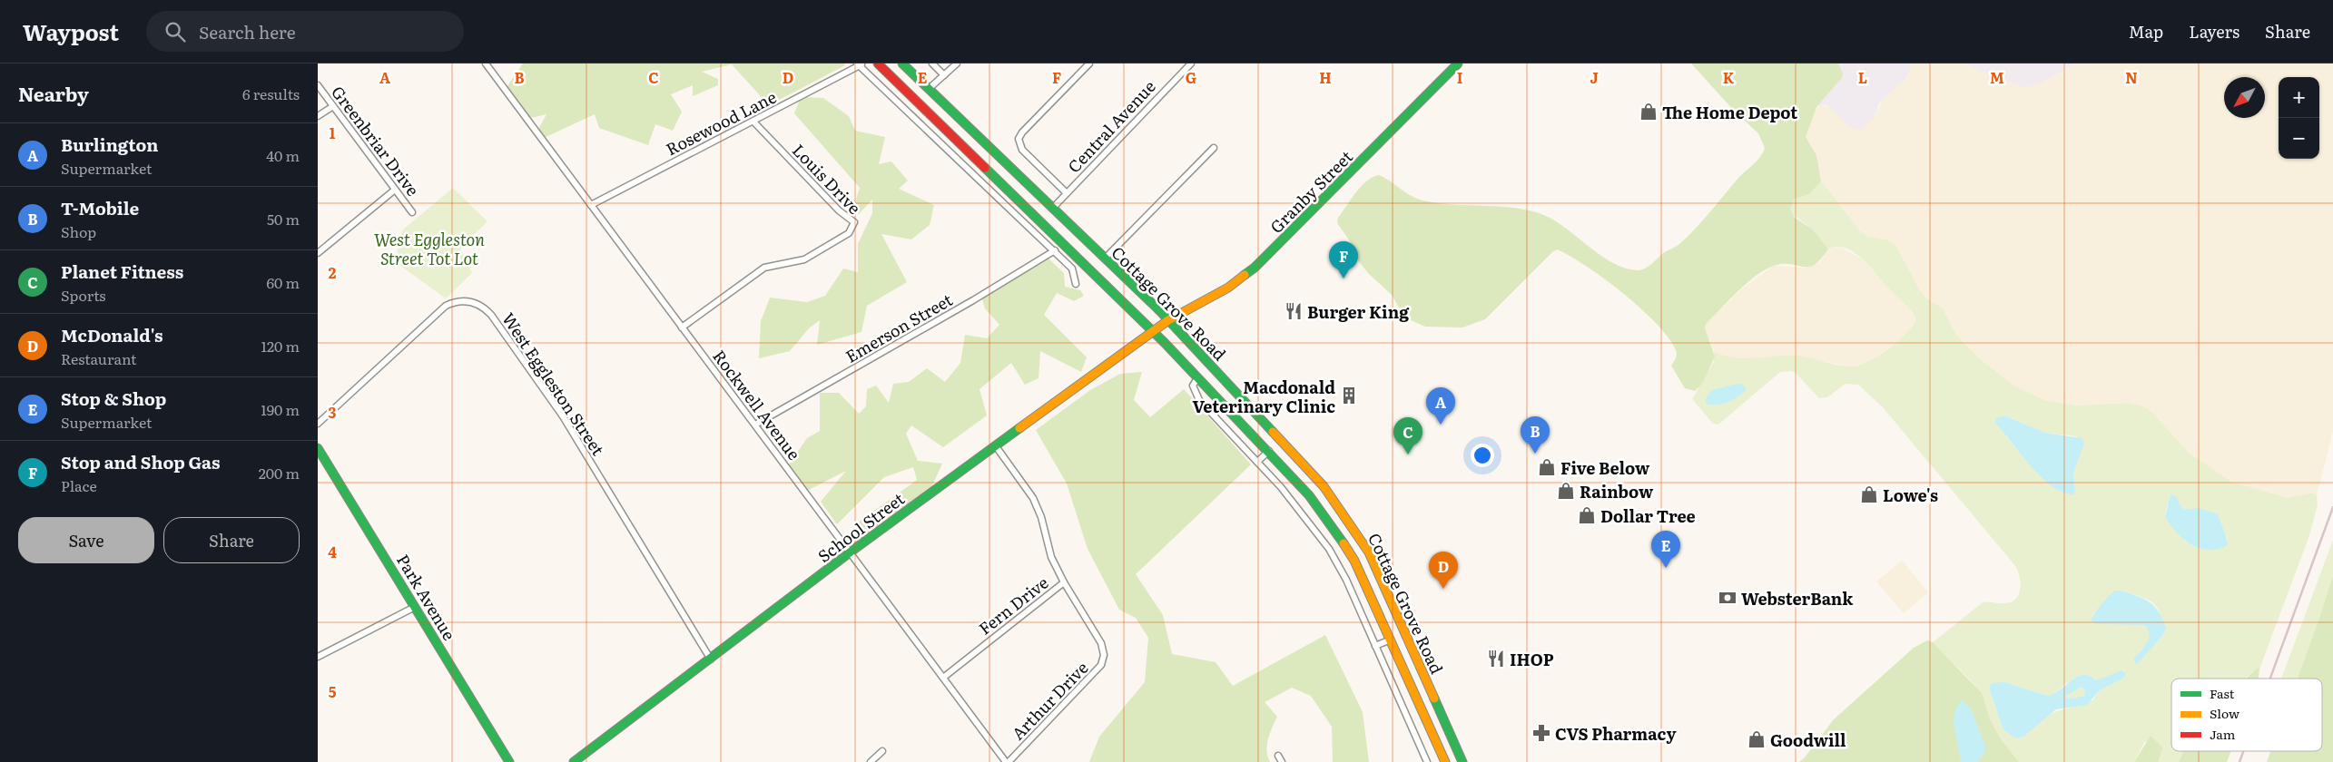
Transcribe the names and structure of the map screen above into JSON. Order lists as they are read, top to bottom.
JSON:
{
  "streets": {
    "main road": [
      "Granby Street",
      "Cottage Grove Road",
      "School Street",
      "Park Avenue"
    ],
    "street": [
      "Rosewood Lane",
      "Central Avenue",
      "Greenbriar Drive",
      "Louis Drive",
      "Emerson Street",
      "West Eggleston Street",
      "Rockwell Avenue",
      "Fern Drive",
      "Arthur Drive"
    ]
  },
  "crossings": [
    ["Rosewood Lane", "Louis Drive"],
    ["Rosewood Lane", "Rockwell Avenue"],
    ["Central Avenue", "Cottage Grove Road"],
    ["Louis Drive", "Rockwell Avenue"],
    ["Granby Street", "Cottage Grove Road"],
    ["Granby Street", "School Street"],
    ["Cottage Grove Road", "School Street"],
    ["Emerson Street", "Rockwell Avenue"],
    ["West Eggleston Street", "School Street"],
    ["Rockwell Avenue", "School Street"],
    ["Rockwell Avenue", "Fern Drive"],
    ["Rockwell Avenue", "Arthur Drive"],
    ["School Street", "Fern Drive"],
    ["Fern Drive", "Arthur Drive"]
  ],
  "parks": ["West Eggleston Street Tot Lot"],
  "places": {
    "shop": [
      "The Home Depot",
      "Five Below",
      "Rainbow",
      "Lowe's",
      "Dollar Tree",
      "Goodwill"
    ],
    "restaurant": ["Burger King", "IHOP"],
    "building": ["Macdonald Veterinary Clinic"],
    "bank": ["WebsterBank"],
    "pharmacy": ["CVS Pharmacy"]
  },
  "legend": ["Fast", "Slow", "Jam"],
  "north": "bottom left",
  "page": {
    "header": "Waypost",
    "search": "Search here",
    "nav": ["Map", "Layers", "Share"],
    "heading": ["Nearby", "6 results"],
    "map_buttons": ["+", "−"],
    "list": [
      {
        "mark": "A",
        "name": "Burlington",
        "note": "Supermarket",
        "value": "40 m"
      },
      {
        "mark": "B",
        "name": "T-Mobile",
        "note": "Shop",
        "value": "50 m"
      },
      {
        "mark": "C",
        "name": "Planet Fitness",
        "note": "Sports",
        "value": "60 m"
      },
      {
        "mark": "D",
        "name": "McDonald's",
        "note": "Restaurant",
        "value": "120 m"
      },
      {
        "mark": "E",
        "name": "Stop & Shop",
        "note": "Supermarket",
        "value": "190 m"
      },
      {
        "mark": "F",
        "name": "Stop and Shop Gas",
        "note": "Place",
        "value": "200 m"
      }
    ],
    "pins": [
      "F",
      "A",
      "B",
      "C",
      "E",
      "D"
    ],
    "buttons": ["Save", "Share"]
  },
  "grid": {
    "columns": [
      "A",
      "B",
      "C",
      "D",
      "E",
      "F",
      "G",
      "H",
      "I",
      "J",
      "K",
      "L",
      "M",
      "N"
    ],
    "rows": [
      "1",
      "2",
      "3",
      "4",
      "5"
    ]
  }
}
